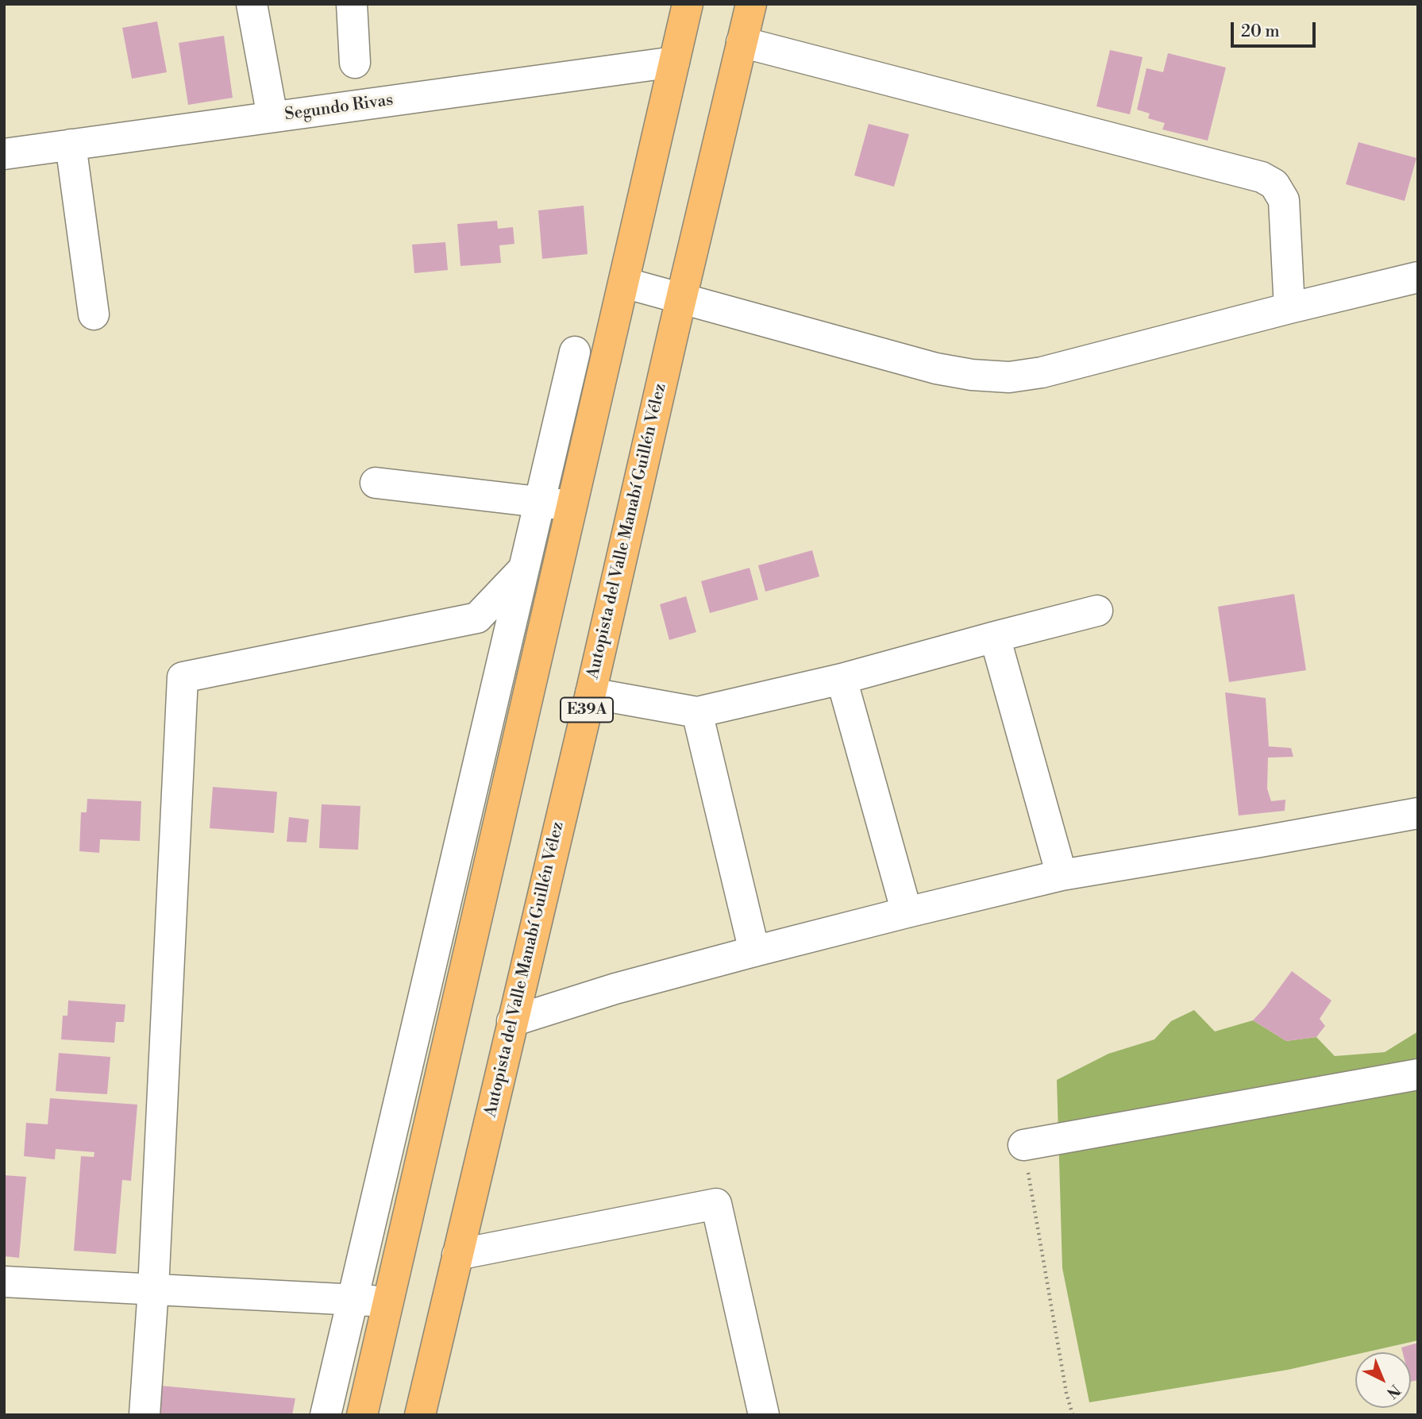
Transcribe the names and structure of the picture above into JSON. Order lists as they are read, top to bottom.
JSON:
{
  "streets": {
    "main road": ["Autopista del Valle Manabí Guillén Vélez", "E39A"],
    "street": ["Segundo Rivas"]
  },
  "scale_bar": "20 m",
  "north": "bottom right"
}
